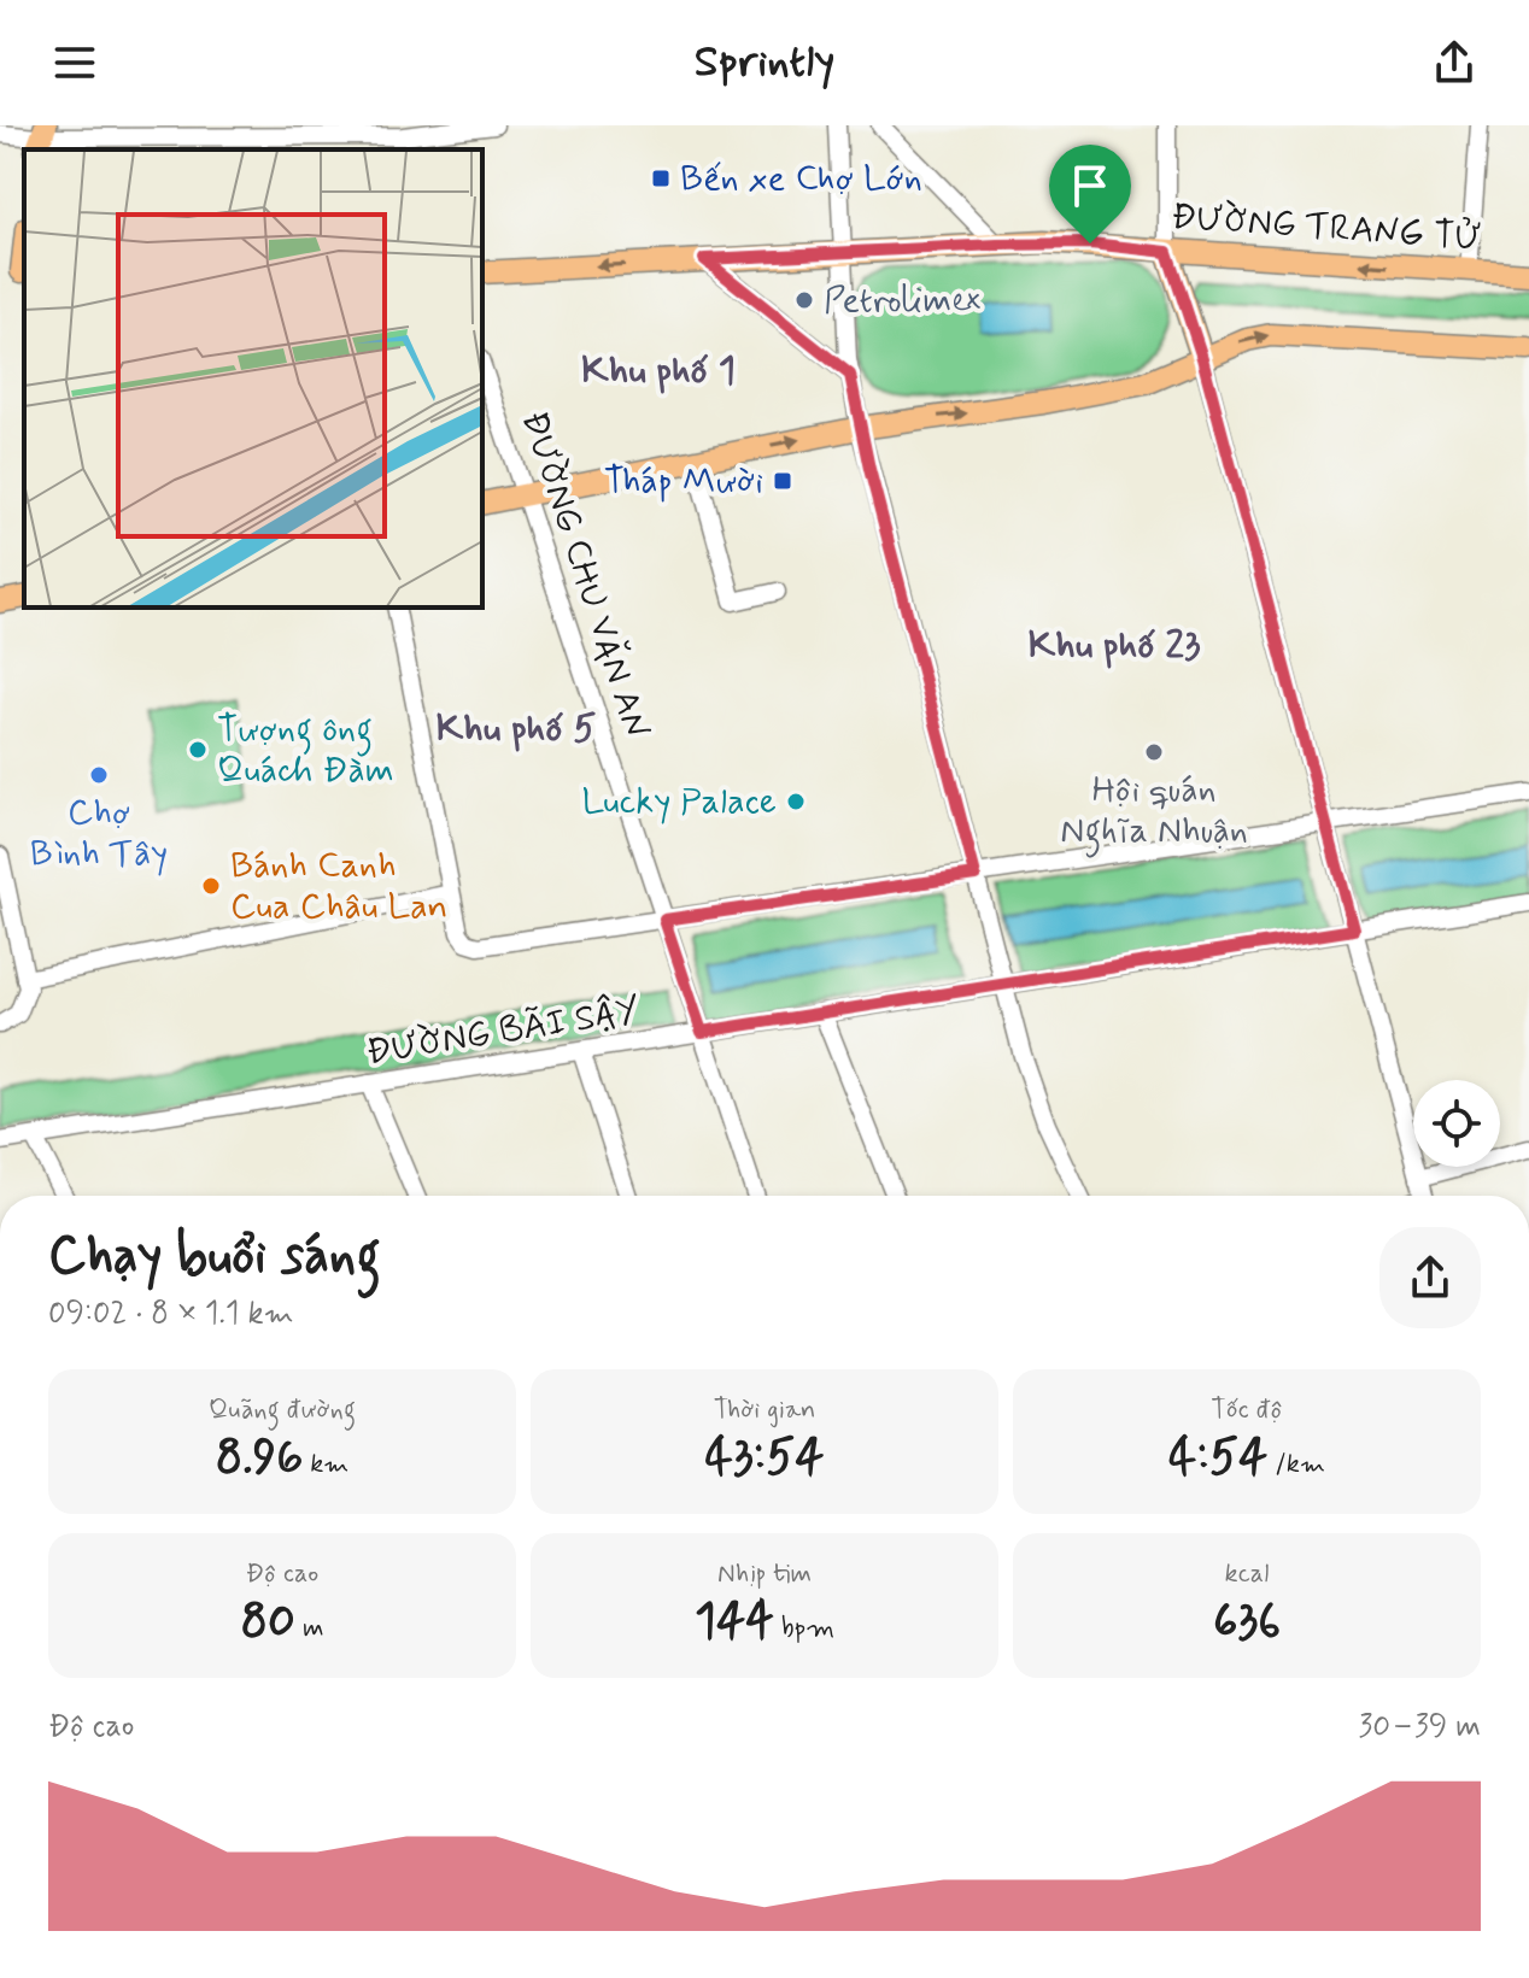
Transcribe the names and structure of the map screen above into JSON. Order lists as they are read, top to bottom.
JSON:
{
  "streets": {
    "main road": ["ĐƯỜNG TRANG TỬ"],
    "street": ["ĐƯỜNG CHU VĂN AN", "ĐƯỜNG BÃI SẬY"]
  },
  "crossings": [
    ["ĐƯỜNG CHU VĂN AN", "ĐƯỜNG BÃI SẬY"]
  ],
  "districts": ["Khu phố 1", "Khu phố 23", "Khu phố 5"],
  "places": {
    "transit": ["Bến xe Chợ Lớn", "Tháp Mười"],
    "other": [
      "Petrolimex",
      "Tượng ông Quách Đàm",
      "Hội quán Nghĩa Nhuận",
      "Chợ Bình Tây",
      "Lucky Palace",
      "Bánh Canh Cua Châu Lan"
    ]
  },
  "page": {
    "header": "Sprintly",
    "heading": ["Chạy buổi sáng", "09:02 · 8 × 1.1 km"],
    "stats": [
      ["Quãng đường", "8.96 km"],
      ["Thời gian", "43:54"],
      ["Tốc độ", "4:54 /km"],
      ["Độ cao", "80 m"],
      ["Nhịp tim", "144 bpm"],
      ["kcal", "636"]
    ],
    "chart": ["Độ cao", "30–39 m"]
  }
}
